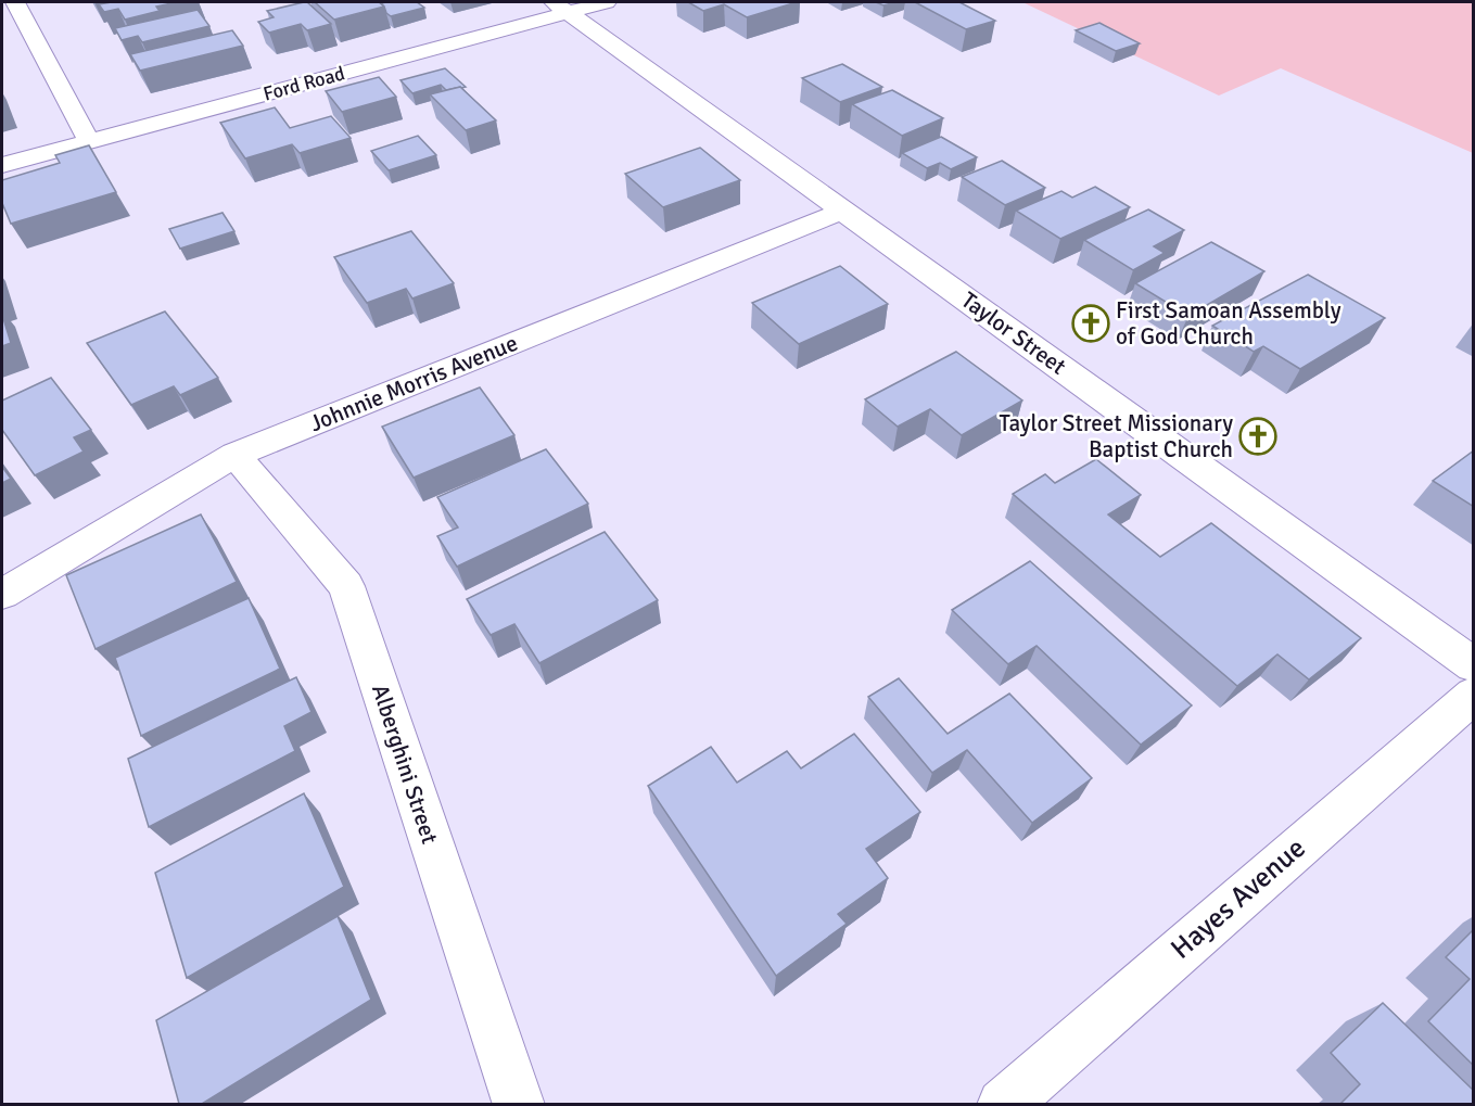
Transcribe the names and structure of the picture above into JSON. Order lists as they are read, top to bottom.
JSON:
{
  "streets": {
    "street": [
      "Ford Road",
      "Taylor Street",
      "Johnnie Morris Avenue",
      "Alberghini Street",
      "Hayes Avenue"
    ]
  },
  "crossings": [
    ["Ford Road", "Taylor Street"],
    ["Taylor Street", "Johnnie Morris Avenue"],
    ["Johnnie Morris Avenue", "Alberghini Street"]
  ],
  "places": {
    "church": ["First Samoan Assembly of God Church", "Taylor Street Missionary Baptist Church"]
  }
}
